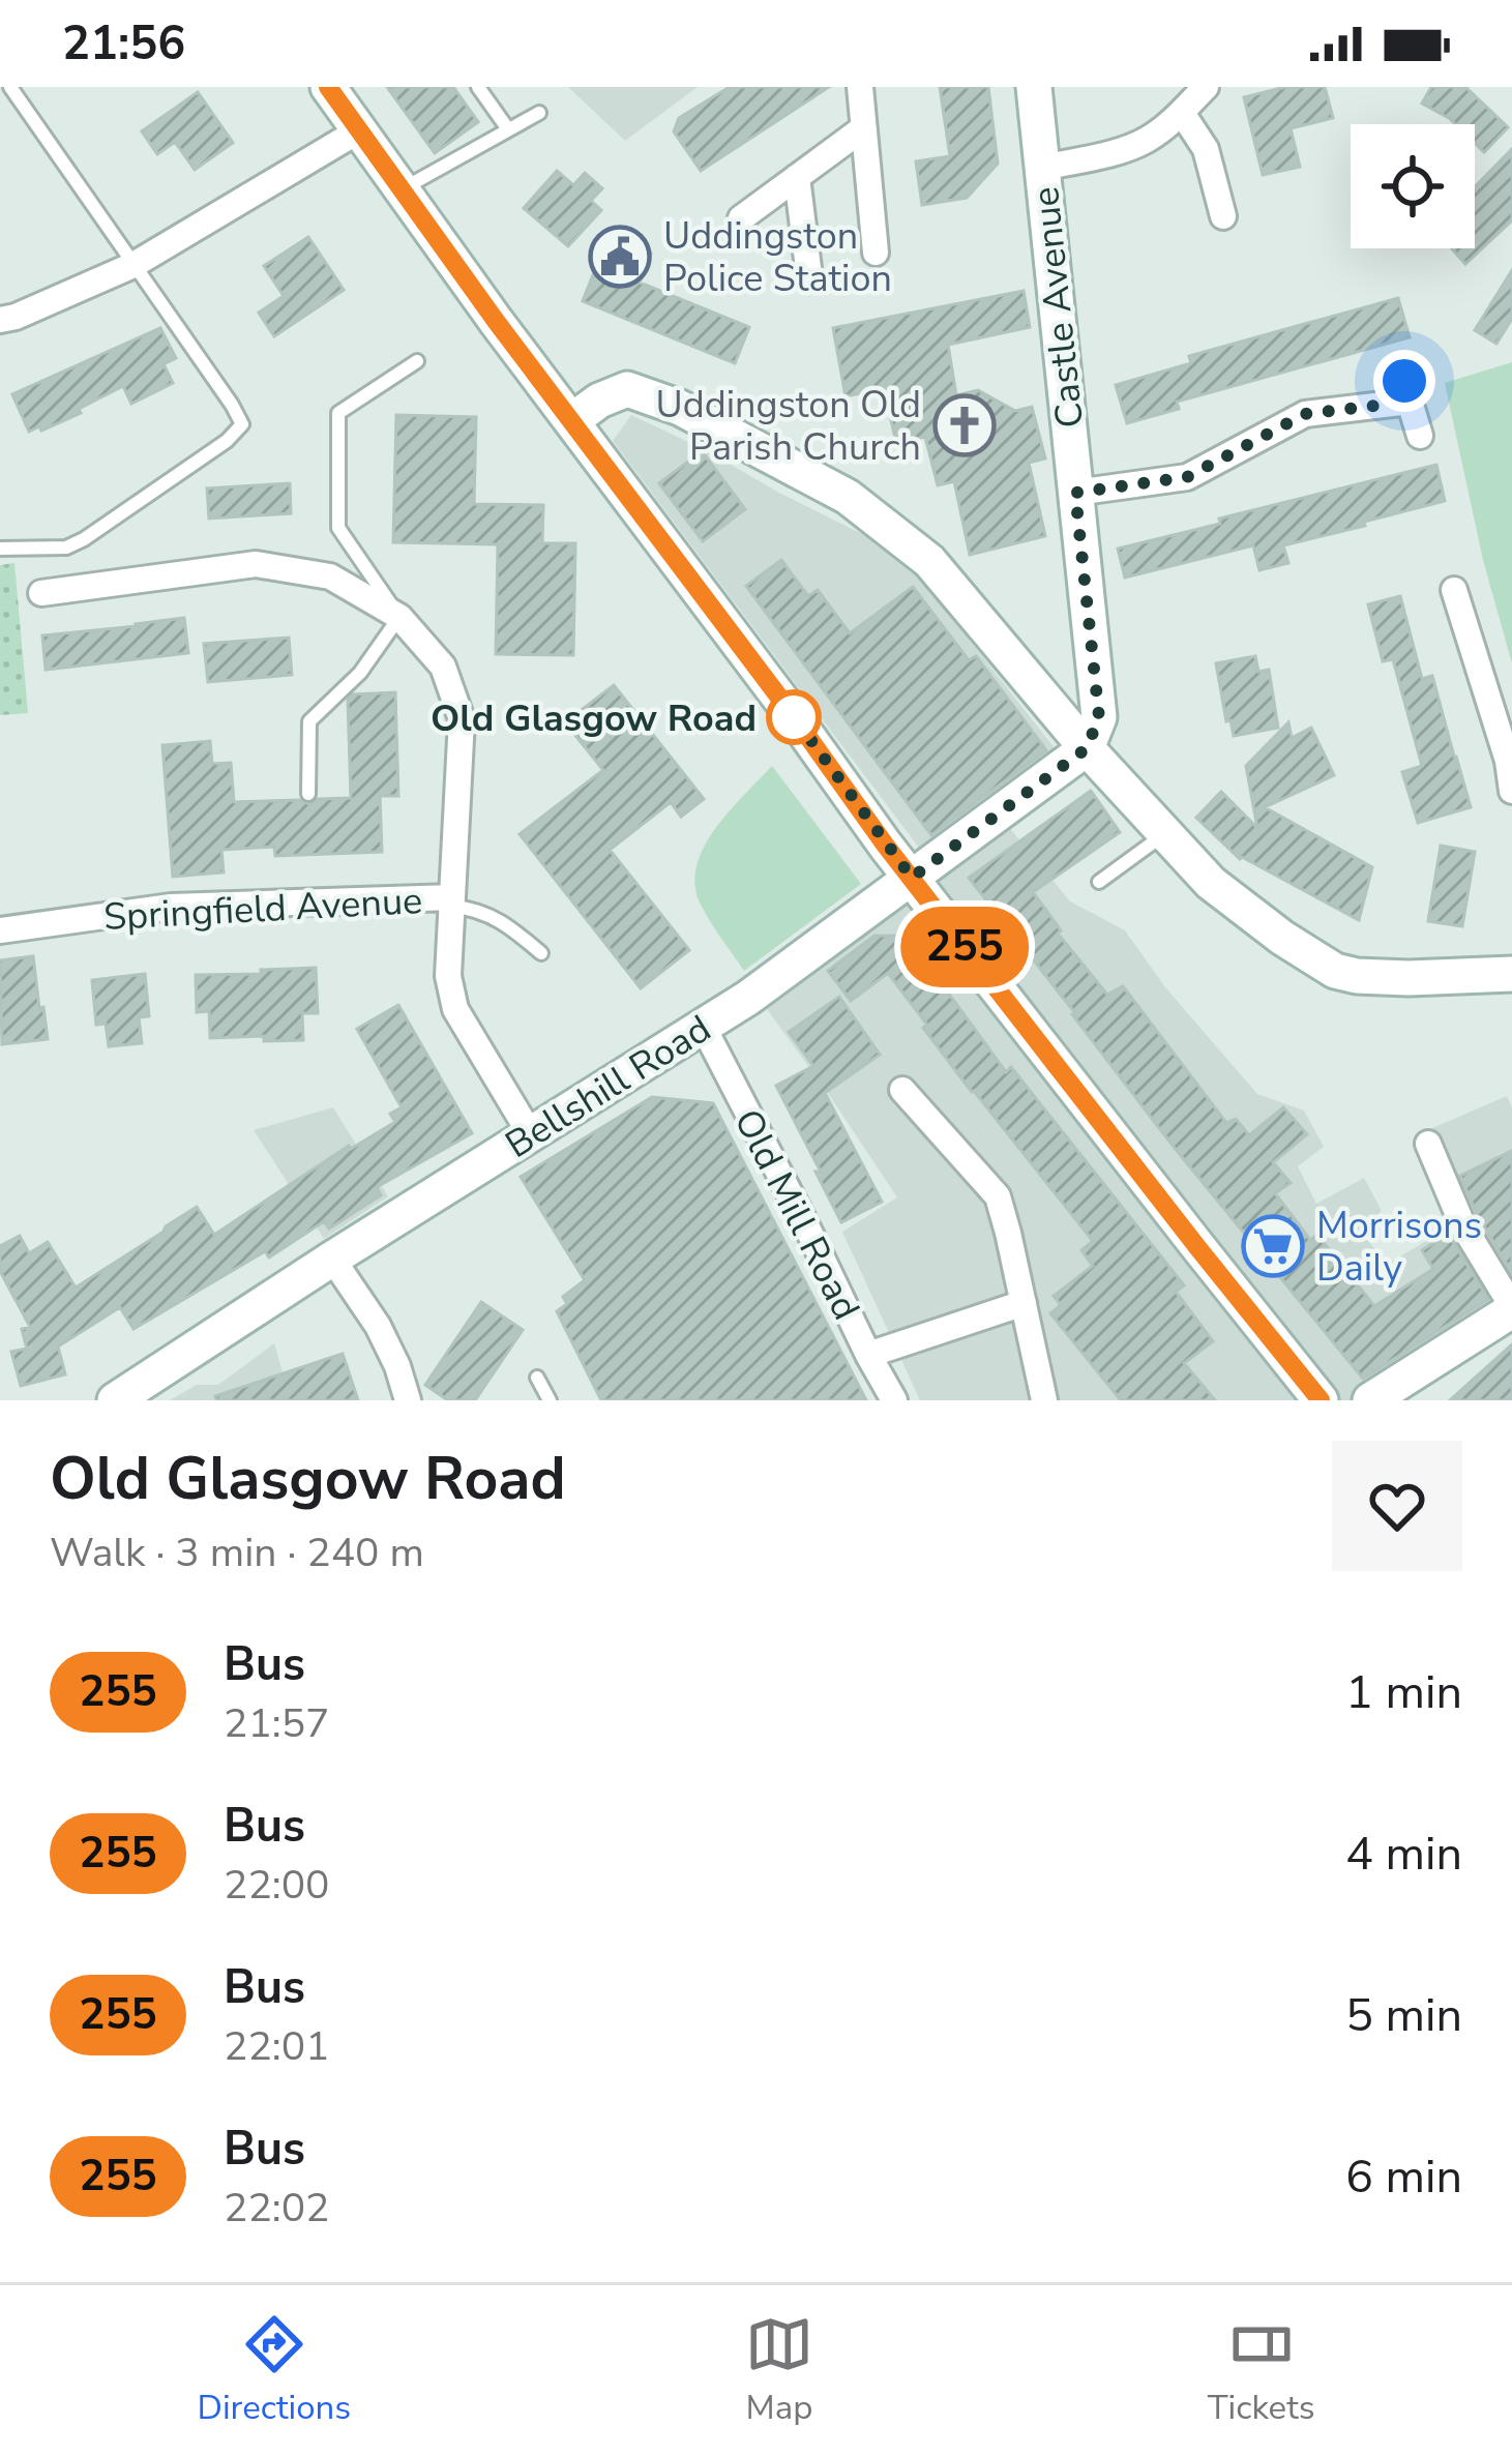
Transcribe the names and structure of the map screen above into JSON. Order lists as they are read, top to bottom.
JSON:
{
  "streets": {
    "main road": ["Castle Avenue", "Bellshill Road"],
    "street": ["Springfield Avenue", "Old Mill Road"]
  },
  "crossings": [
    ["Castle Avenue", "Bellshill Road"],
    ["Bellshill Road", "Old Mill Road"]
  ],
  "places": {
    "public building": ["Uddingston Police Station"],
    "church": ["Uddingston Old Parish Church"],
    "other": ["Old Glasgow Road"],
    "supermarket": ["Morrisons Daily"]
  },
  "lines": ["bus line 255"],
  "page": {
    "status": "21:56",
    "on_map": "255",
    "heading": ["Old Glasgow Road", "Walk · 3 min · 240 m"],
    "list": [
      {
        "mark": "255",
        "name": "Bus",
        "note": "21:57",
        "value": "1 min"
      },
      {
        "mark": "255",
        "name": "Bus",
        "note": "22:00",
        "value": "4 min"
      },
      {
        "mark": "255",
        "name": "Bus",
        "note": "22:01",
        "value": "5 min"
      },
      {
        "mark": "255",
        "name": "Bus",
        "note": "22:02",
        "value": "6 min"
      }
    ],
    "tabs": ["Directions", "Map", "Tickets"]
  }
}
